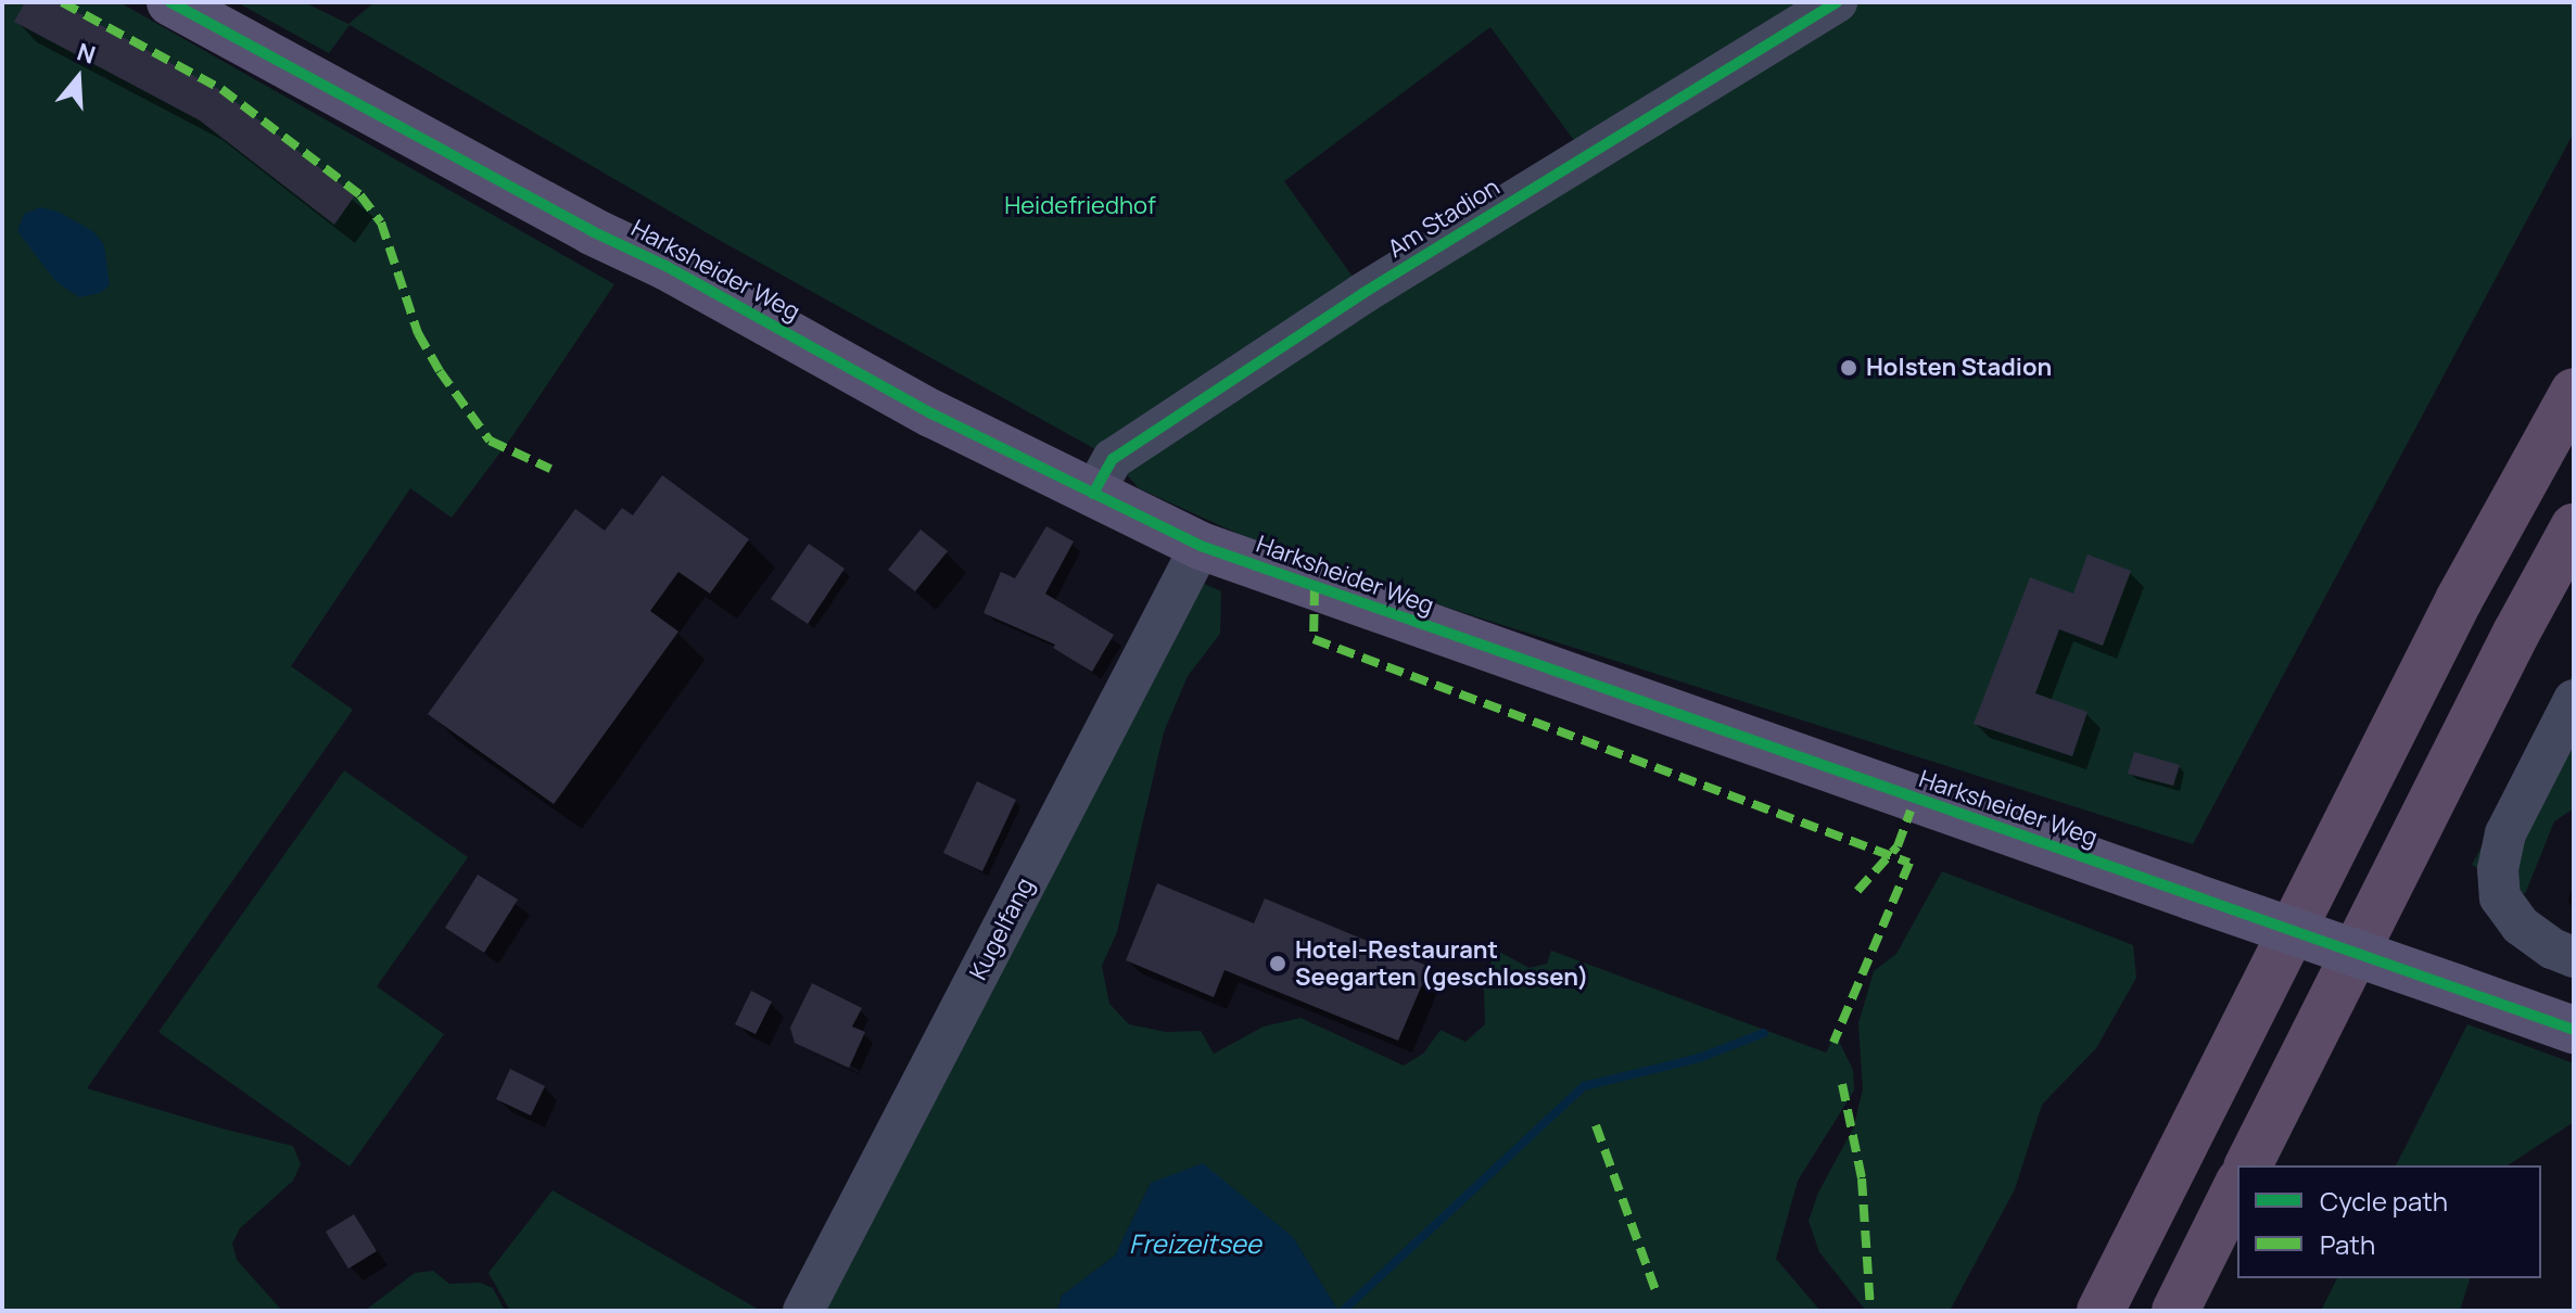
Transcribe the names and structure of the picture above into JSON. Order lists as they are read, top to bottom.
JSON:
{
  "streets": {
    "main road": ["Harksheider Weg"],
    "street": ["Am Stadion", "Kugelfang"]
  },
  "crossings": [
    ["Am Stadion", "Harksheider Weg"],
    ["Harksheider Weg", "Kugelfang"]
  ],
  "water": ["Freizeitsee"],
  "parks": ["Heidefriedhof"],
  "places": ["Holsten Stadion", "Hotel-Restaurant Seegarten (geschlossen)"],
  "legend": ["Cycle path", "Path"],
  "north": "top"
}
